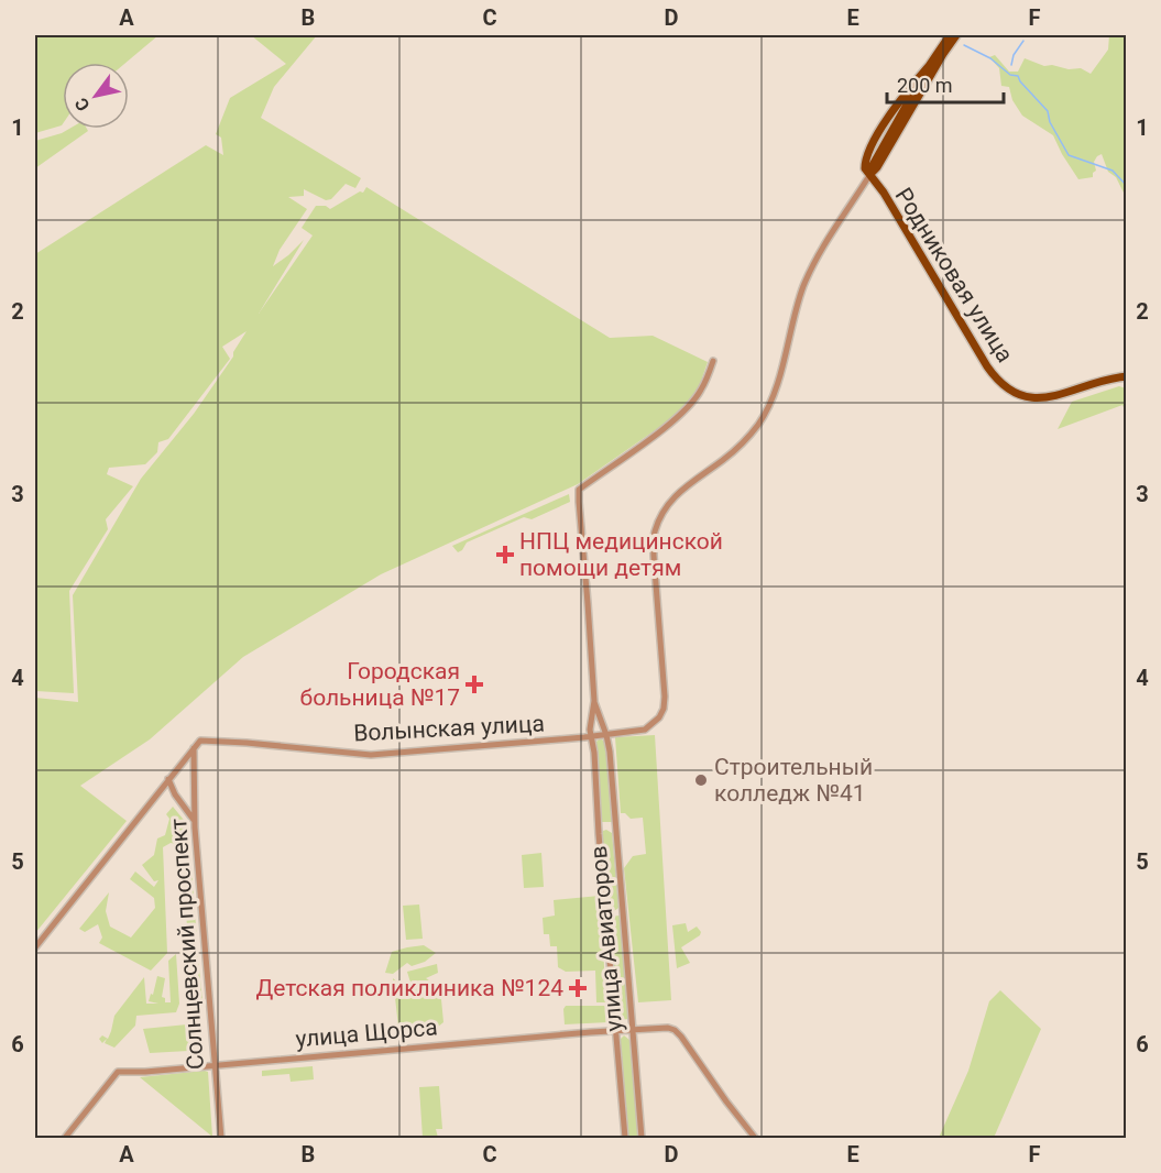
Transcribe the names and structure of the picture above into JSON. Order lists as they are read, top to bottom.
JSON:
{
  "streets": {
    "main road": ["Родниковая улица"],
    "street": [
      "Волынская улица",
      "улица Авиаторов",
      "Солнцевский проспект",
      "улица Щорса"
    ]
  },
  "crossings": [
    ["Волынская улица", "улица Авиаторов"],
    ["Волынская улица", "Солнцевский проспект"],
    ["улица Авиаторов", "улица Щорса"],
    ["Солнцевский проспект", "улица Щорса"]
  ],
  "places": {
    "health": ["НПЦ медицинской помощи детям", "Городская больница №17", "Детская поликлиника №124"],
    "other": ["Строительный колледж №41"]
  },
  "scale_bar": "200 m",
  "north": "bottom left",
  "grid": {
    "columns": [
      "A",
      "B",
      "C",
      "D",
      "E",
      "F"
    ],
    "rows": [
      "1",
      "2",
      "3",
      "4",
      "5",
      "6"
    ]
  }
}
